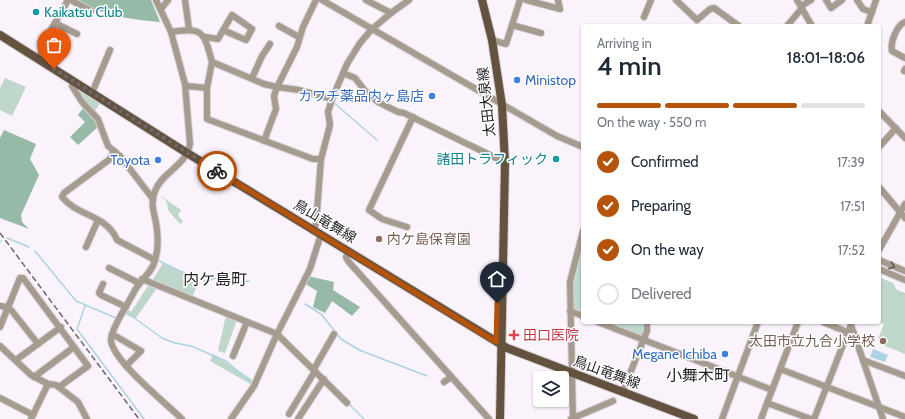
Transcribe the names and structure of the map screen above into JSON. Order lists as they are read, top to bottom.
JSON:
{
  "streets": {
    "main road": ["太田大泉線", "鳥山竜舞線"]
  },
  "crossings": [
    ["太田大泉線", "鳥山竜舞線"]
  ],
  "districts": ["内ケ島町", "小舞木町"],
  "places": {
    "other": [
      "Kaikatsu Club",
      "Ministop",
      "カワチ薬品内ヶ島店",
      "諸田トラフィック",
      "Toyota",
      "内ケ島保育園",
      "太田市立九合小学校",
      "Megane Ichiba"
    ],
    "health": ["田口医院"]
  },
  "page": {
    "heading": ["4 min", "Arriving in", "18:01–18:06"],
    "bar": "On the way · 550 m",
    "list": [
      ["Confirmed", "17:39"],
      ["Preparing", "17:51"],
      ["On the way", "17:52"],
      "Delivered"
    ]
  }
}
